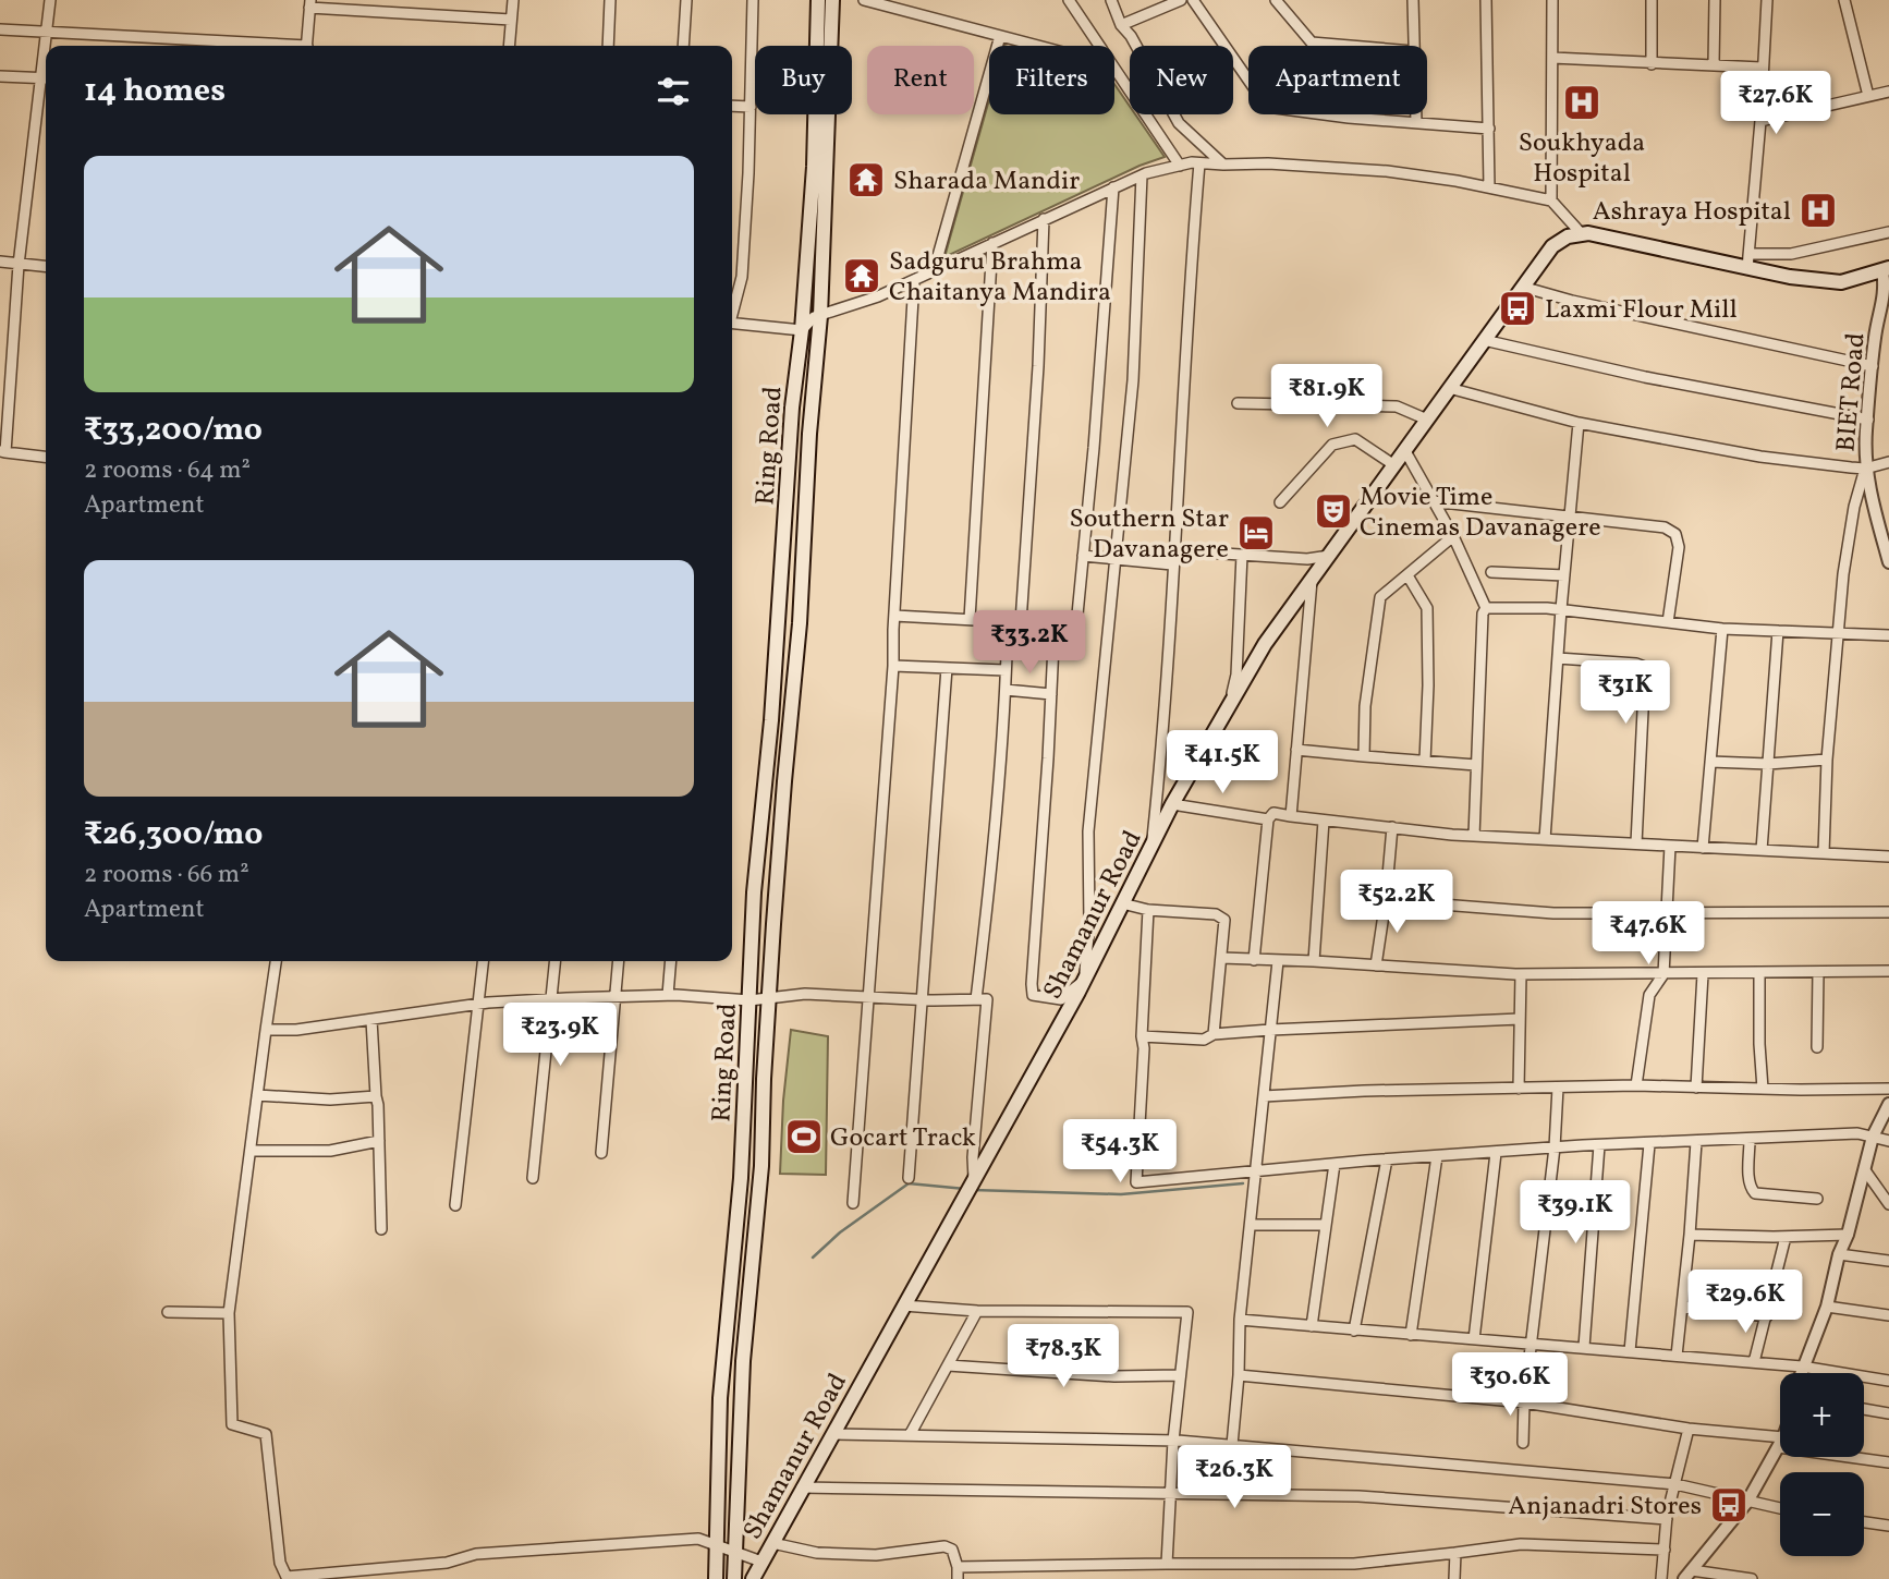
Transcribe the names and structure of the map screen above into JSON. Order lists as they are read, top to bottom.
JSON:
{
  "streets": {
    "main road": ["Ring Road", "Shamanur Road"],
    "street": ["BIET Road"]
  },
  "places": {
    "hospital": ["Soukhyada Hospital", "Ashraya Hospital"],
    "temple": ["Sharada Mandir", "Sadguru Brahma Chaitanya Mandira"],
    "bus stop": ["Laxmi Flour Mill", "Anjanadri Stores"],
    "theatre": ["Movie Time Cinemas Davanagere"],
    "hotel": ["Southern Star Davanagere"],
    "sports": ["Gocart Track"]
  },
  "page": {
    "chip": [
      "Buy",
      "Rent",
      "Filters",
      "New",
      "Apartment"
    ],
    "heading": "14 homes",
    "price": [
      "₹27.6K",
      "₹81.9K",
      "₹33.2K",
      "₹31K",
      "₹41.5K",
      "₹52.2K",
      "₹47.6K",
      "₹23.9K",
      "₹54.3K",
      "₹39.1K",
      "₹29.6K",
      "₹78.3K",
      "₹30.6K",
      "₹26.3K"
    ],
    "list": [
      {
        "name": "₹33,200/mo",
        "note": "2 rooms · 64 m² · Apartment"
      },
      {
        "name": "₹26,300/mo",
        "note": "2 rooms · 66 m² · Apartment"
      }
    ],
    "map_buttons": ["+", "−"]
  }
}
